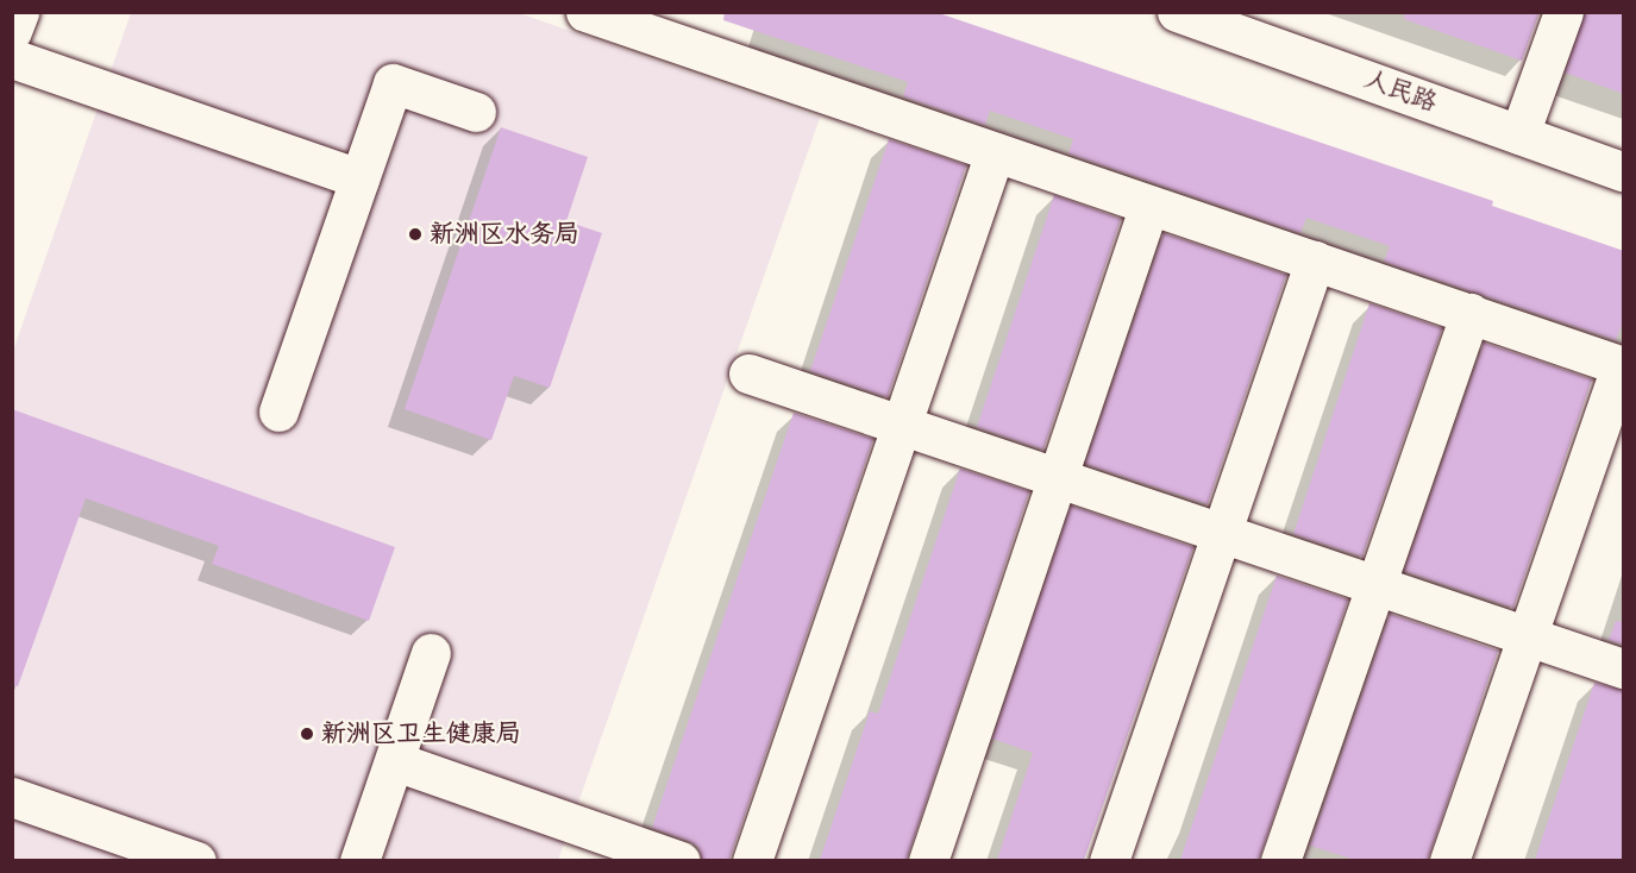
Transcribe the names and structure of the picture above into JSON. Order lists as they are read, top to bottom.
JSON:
{
  "streets": {
    "street": ["人民路"]
  },
  "places": ["新洲区水务局", "新洲区卫生健康局"]
}
